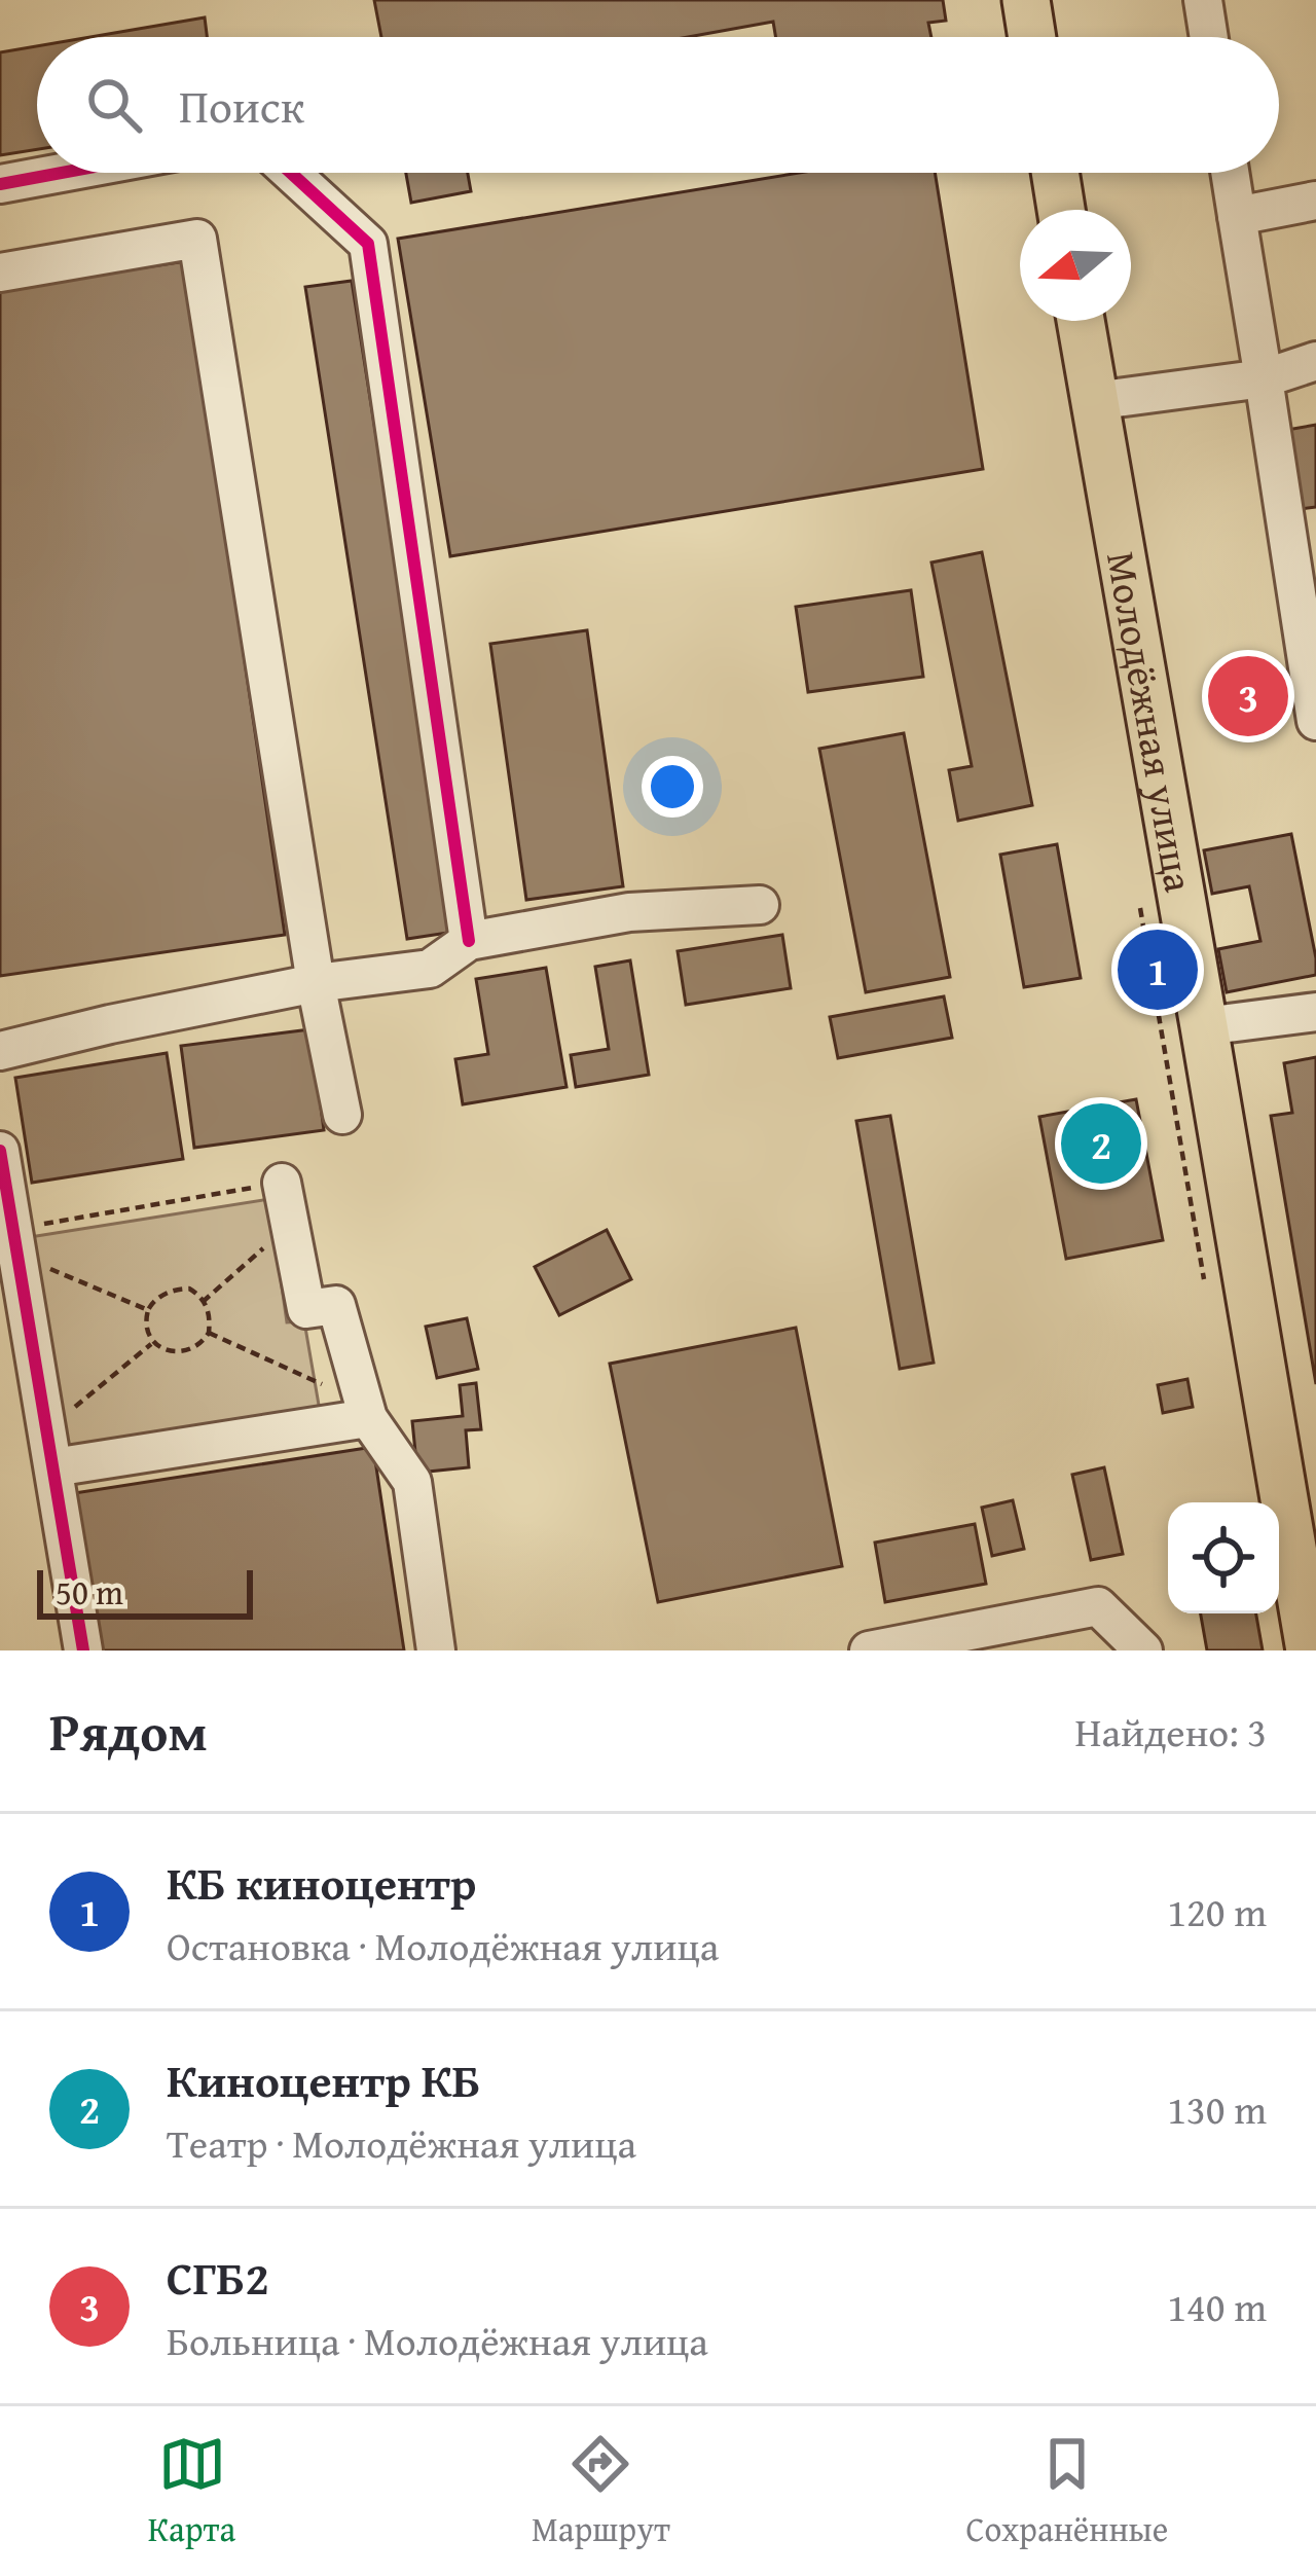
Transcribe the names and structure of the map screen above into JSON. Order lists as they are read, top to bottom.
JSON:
{
  "streets": {
    "main road": ["Молодёжная улица"]
  },
  "scale_bar": "50 m",
  "north": "left",
  "page": {
    "search": "Поиск",
    "pins": ["3", "1", "2"],
    "scale": "50 m",
    "heading": ["Рядом", "Найдено: 3"],
    "list": [
      {
        "mark": "1",
        "name": "КБ киноцентр",
        "note": "Остановка · Молодёжная улица",
        "value": "120 m"
      },
      {
        "mark": "2",
        "name": "Киноцентр КБ",
        "note": "Театр · Молодёжная улица",
        "value": "130 m"
      },
      {
        "mark": "3",
        "name": "СГБ2",
        "note": "Больница · Молодёжная улица",
        "value": "140 m"
      }
    ],
    "nav": ["Карта", "Маршрут", "Сохранённые"]
  }
}
